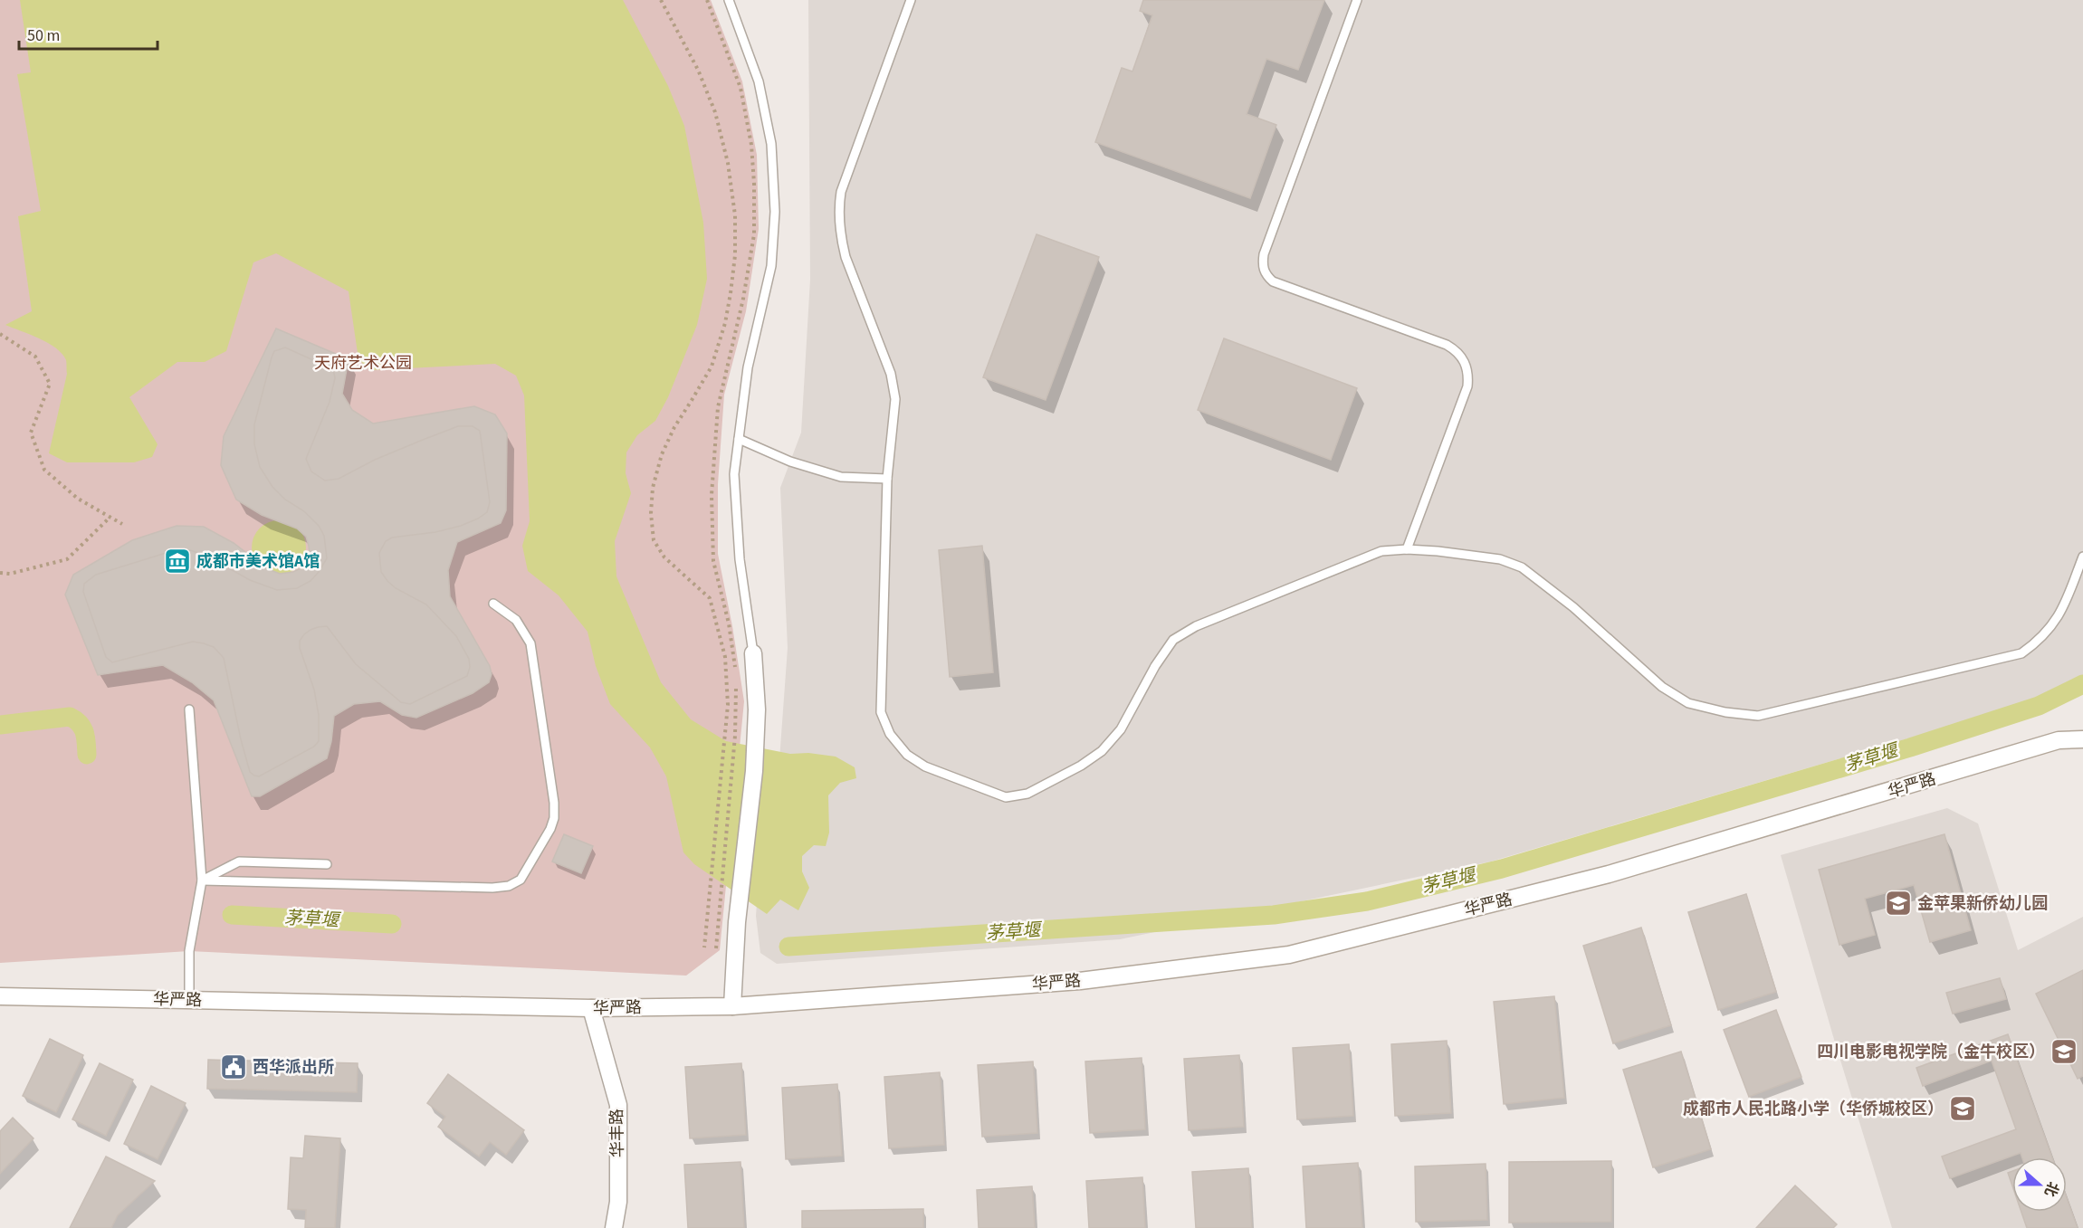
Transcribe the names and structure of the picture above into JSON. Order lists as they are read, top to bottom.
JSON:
{
  "streets": {
    "street": ["华严路", "华丰路"]
  },
  "crossings": [
    ["华严路", "华丰路"]
  ],
  "water": ["茅草堰"],
  "parks": ["天府艺术公园"],
  "places": {
    "museum": ["成都市美术馆A馆"],
    "school or university": ["金苹果新侨幼儿园", "四川电影电视学院（金牛校区）", "成都市人民北路小学（华侨城校区）"],
    "public building": ["西华派出所"]
  },
  "scale_bar": "50 m",
  "north": "right"
}
